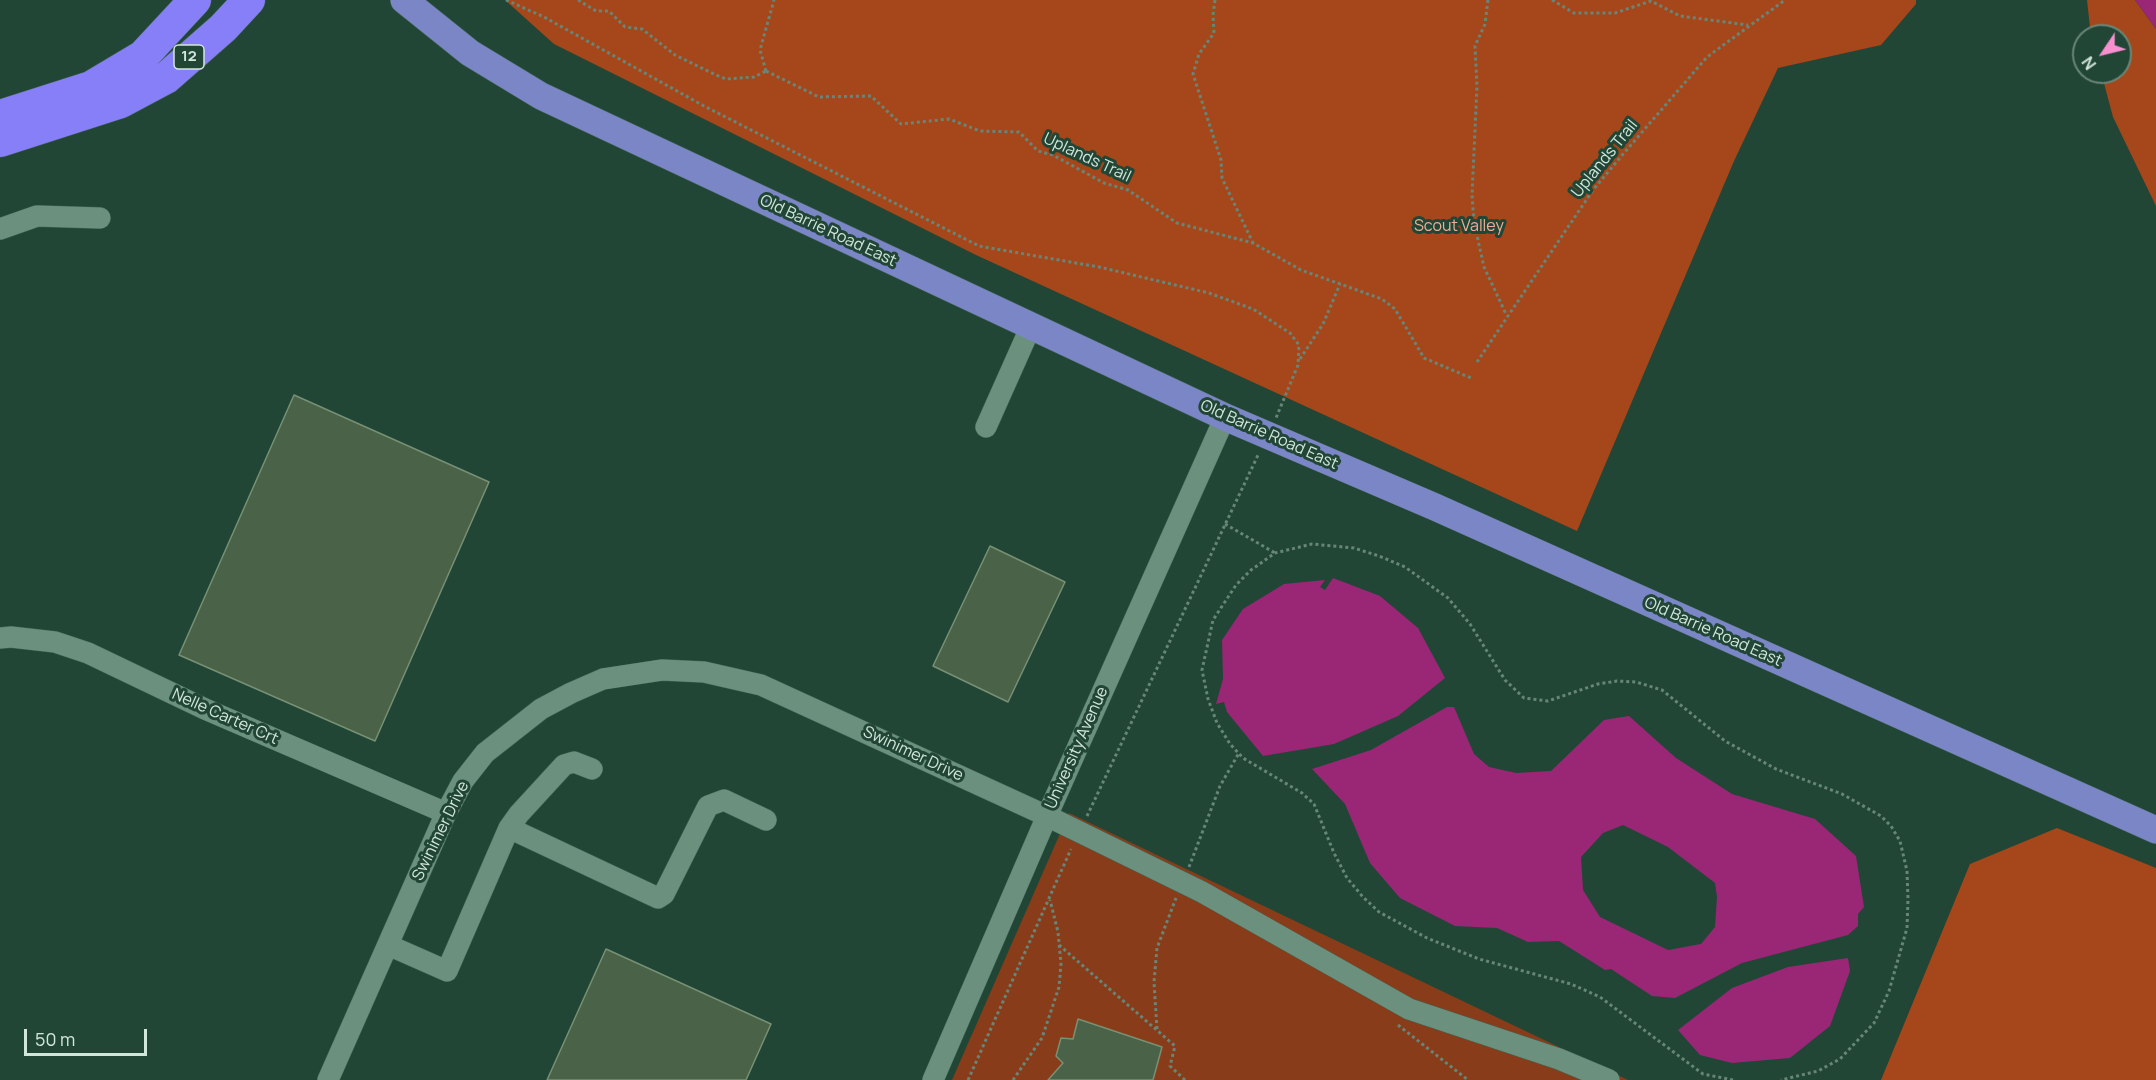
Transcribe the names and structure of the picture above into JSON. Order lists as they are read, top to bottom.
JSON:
{
  "streets": {
    "highway": ["12"],
    "main road": ["Old Barrie Road East"],
    "street": ["Nelle Carter Crt", "University Avenue", "Swinimer Drive"],
    "path": ["Uplands Trail"]
  },
  "crossings": [
    ["Old Barrie Road East", "University Avenue"],
    ["Nelle Carter Crt", "Swinimer Drive"],
    ["University Avenue", "Swinimer Drive"]
  ],
  "parks": ["Scout Valley"],
  "scale_bar": "50 m",
  "north": "bottom left"
}
